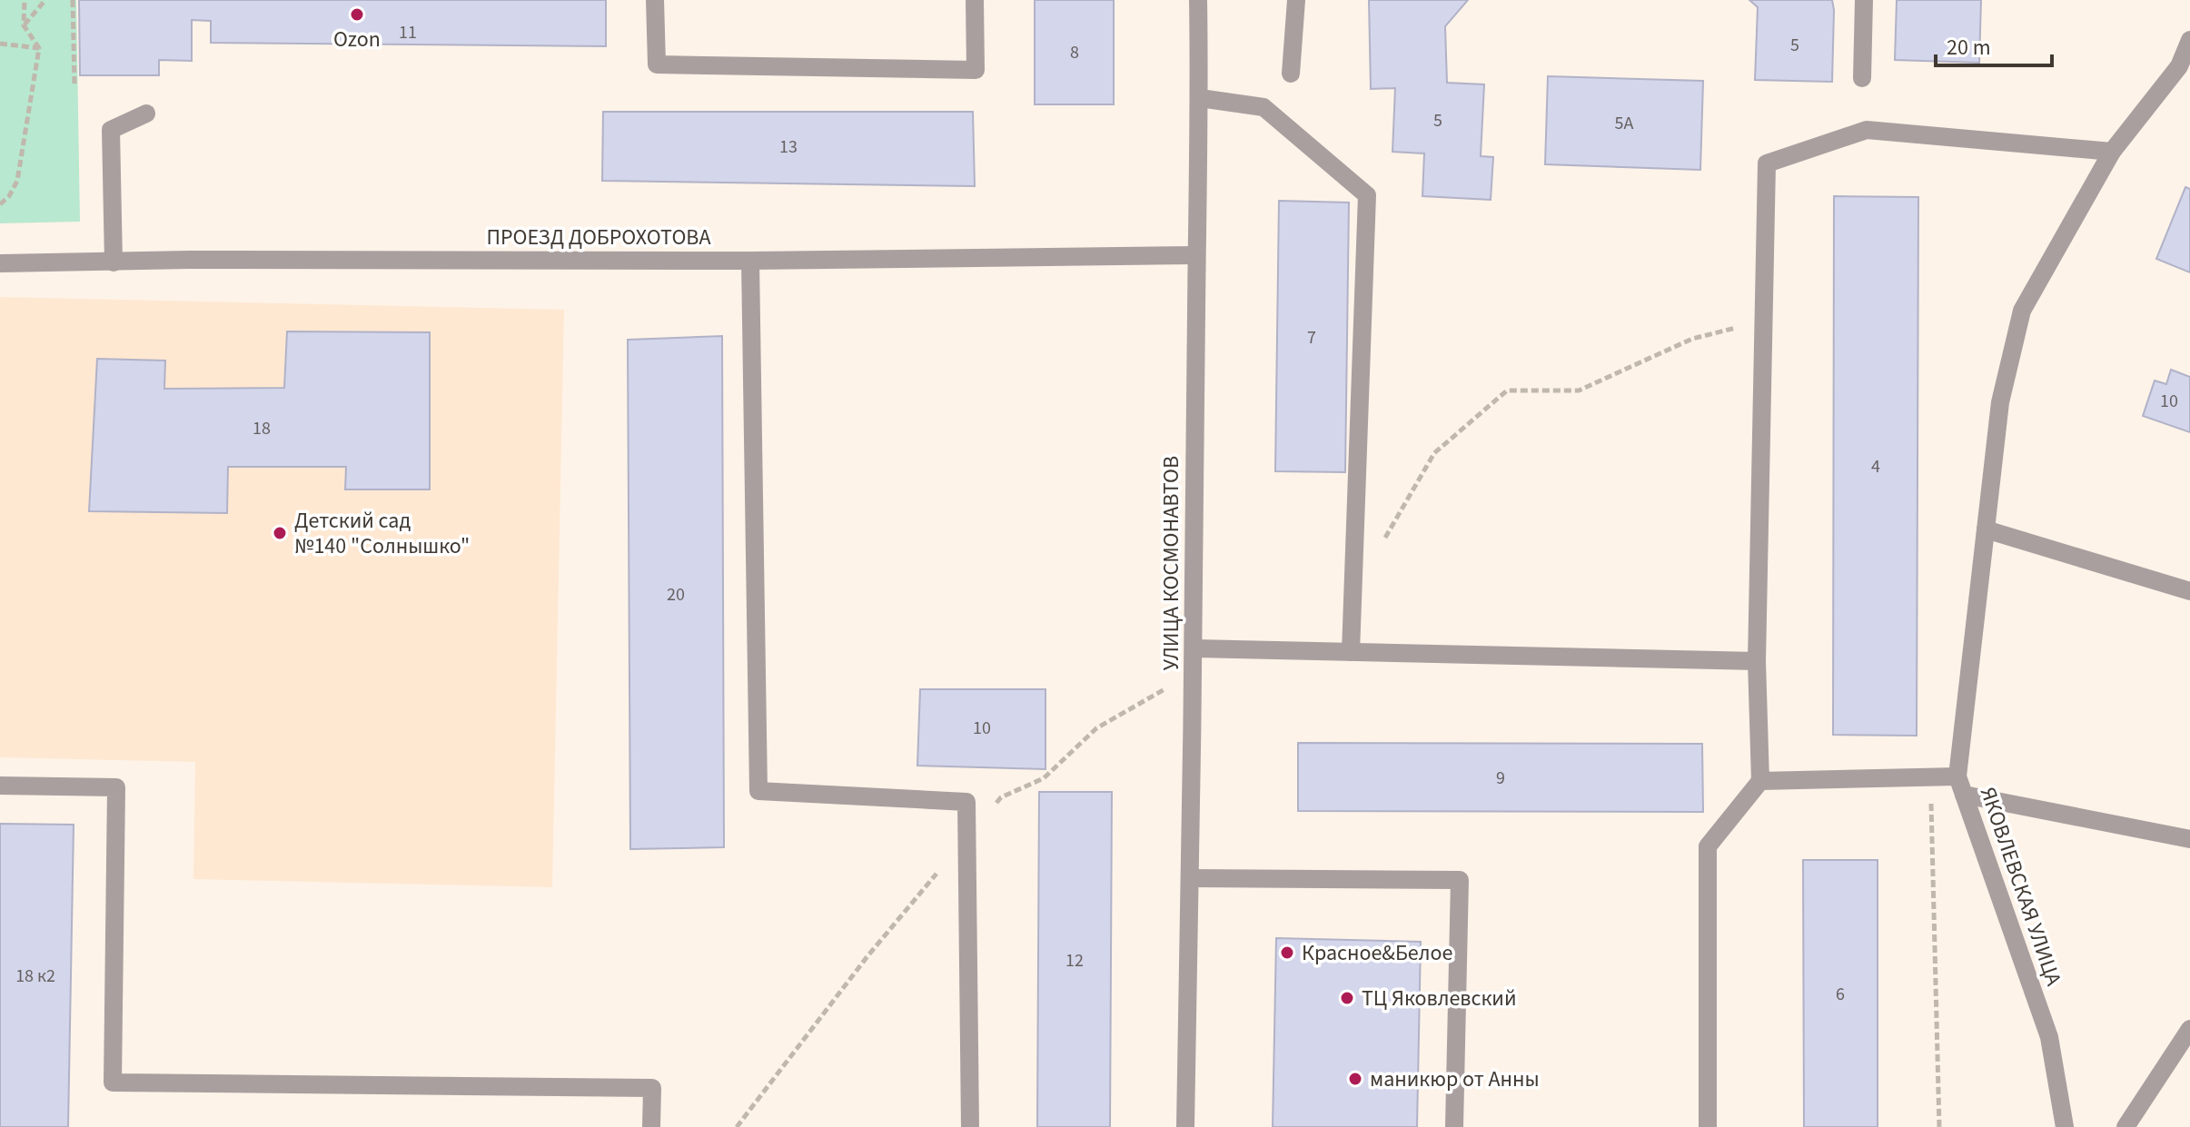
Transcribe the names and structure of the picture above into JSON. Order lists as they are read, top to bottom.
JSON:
{
  "streets": {
    "street": ["ПРОЕЗД ДОБРОХОТОВА", "УЛИЦА КОСМОНАВТОВ", "ЯКОВЛЕВСКАЯ УЛИЦА"]
  },
  "crossings": [
    ["ПРОЕЗД ДОБРОХОТОВА", "УЛИЦА КОСМОНАВТОВ"]
  ],
  "places": [
    "Ozon",
    "Детский сад №140 \"Солнышко\"",
    "Красное&Белое",
    "ТЦ Яковлевский",
    "маникюр от Анны"
  ],
  "house_numbers": [
    "11",
    "5",
    "8",
    "5",
    "5А",
    "13",
    "7",
    "10",
    "18",
    "4",
    "20",
    "10",
    "9",
    "12",
    "18 к2",
    "6"
  ],
  "scale_bar": "20 m"
}
